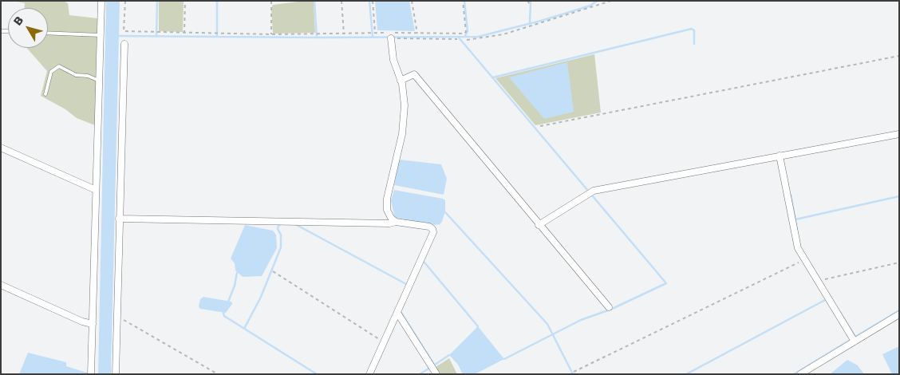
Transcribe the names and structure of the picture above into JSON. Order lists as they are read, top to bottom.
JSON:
{
  "north": "top left"
}
